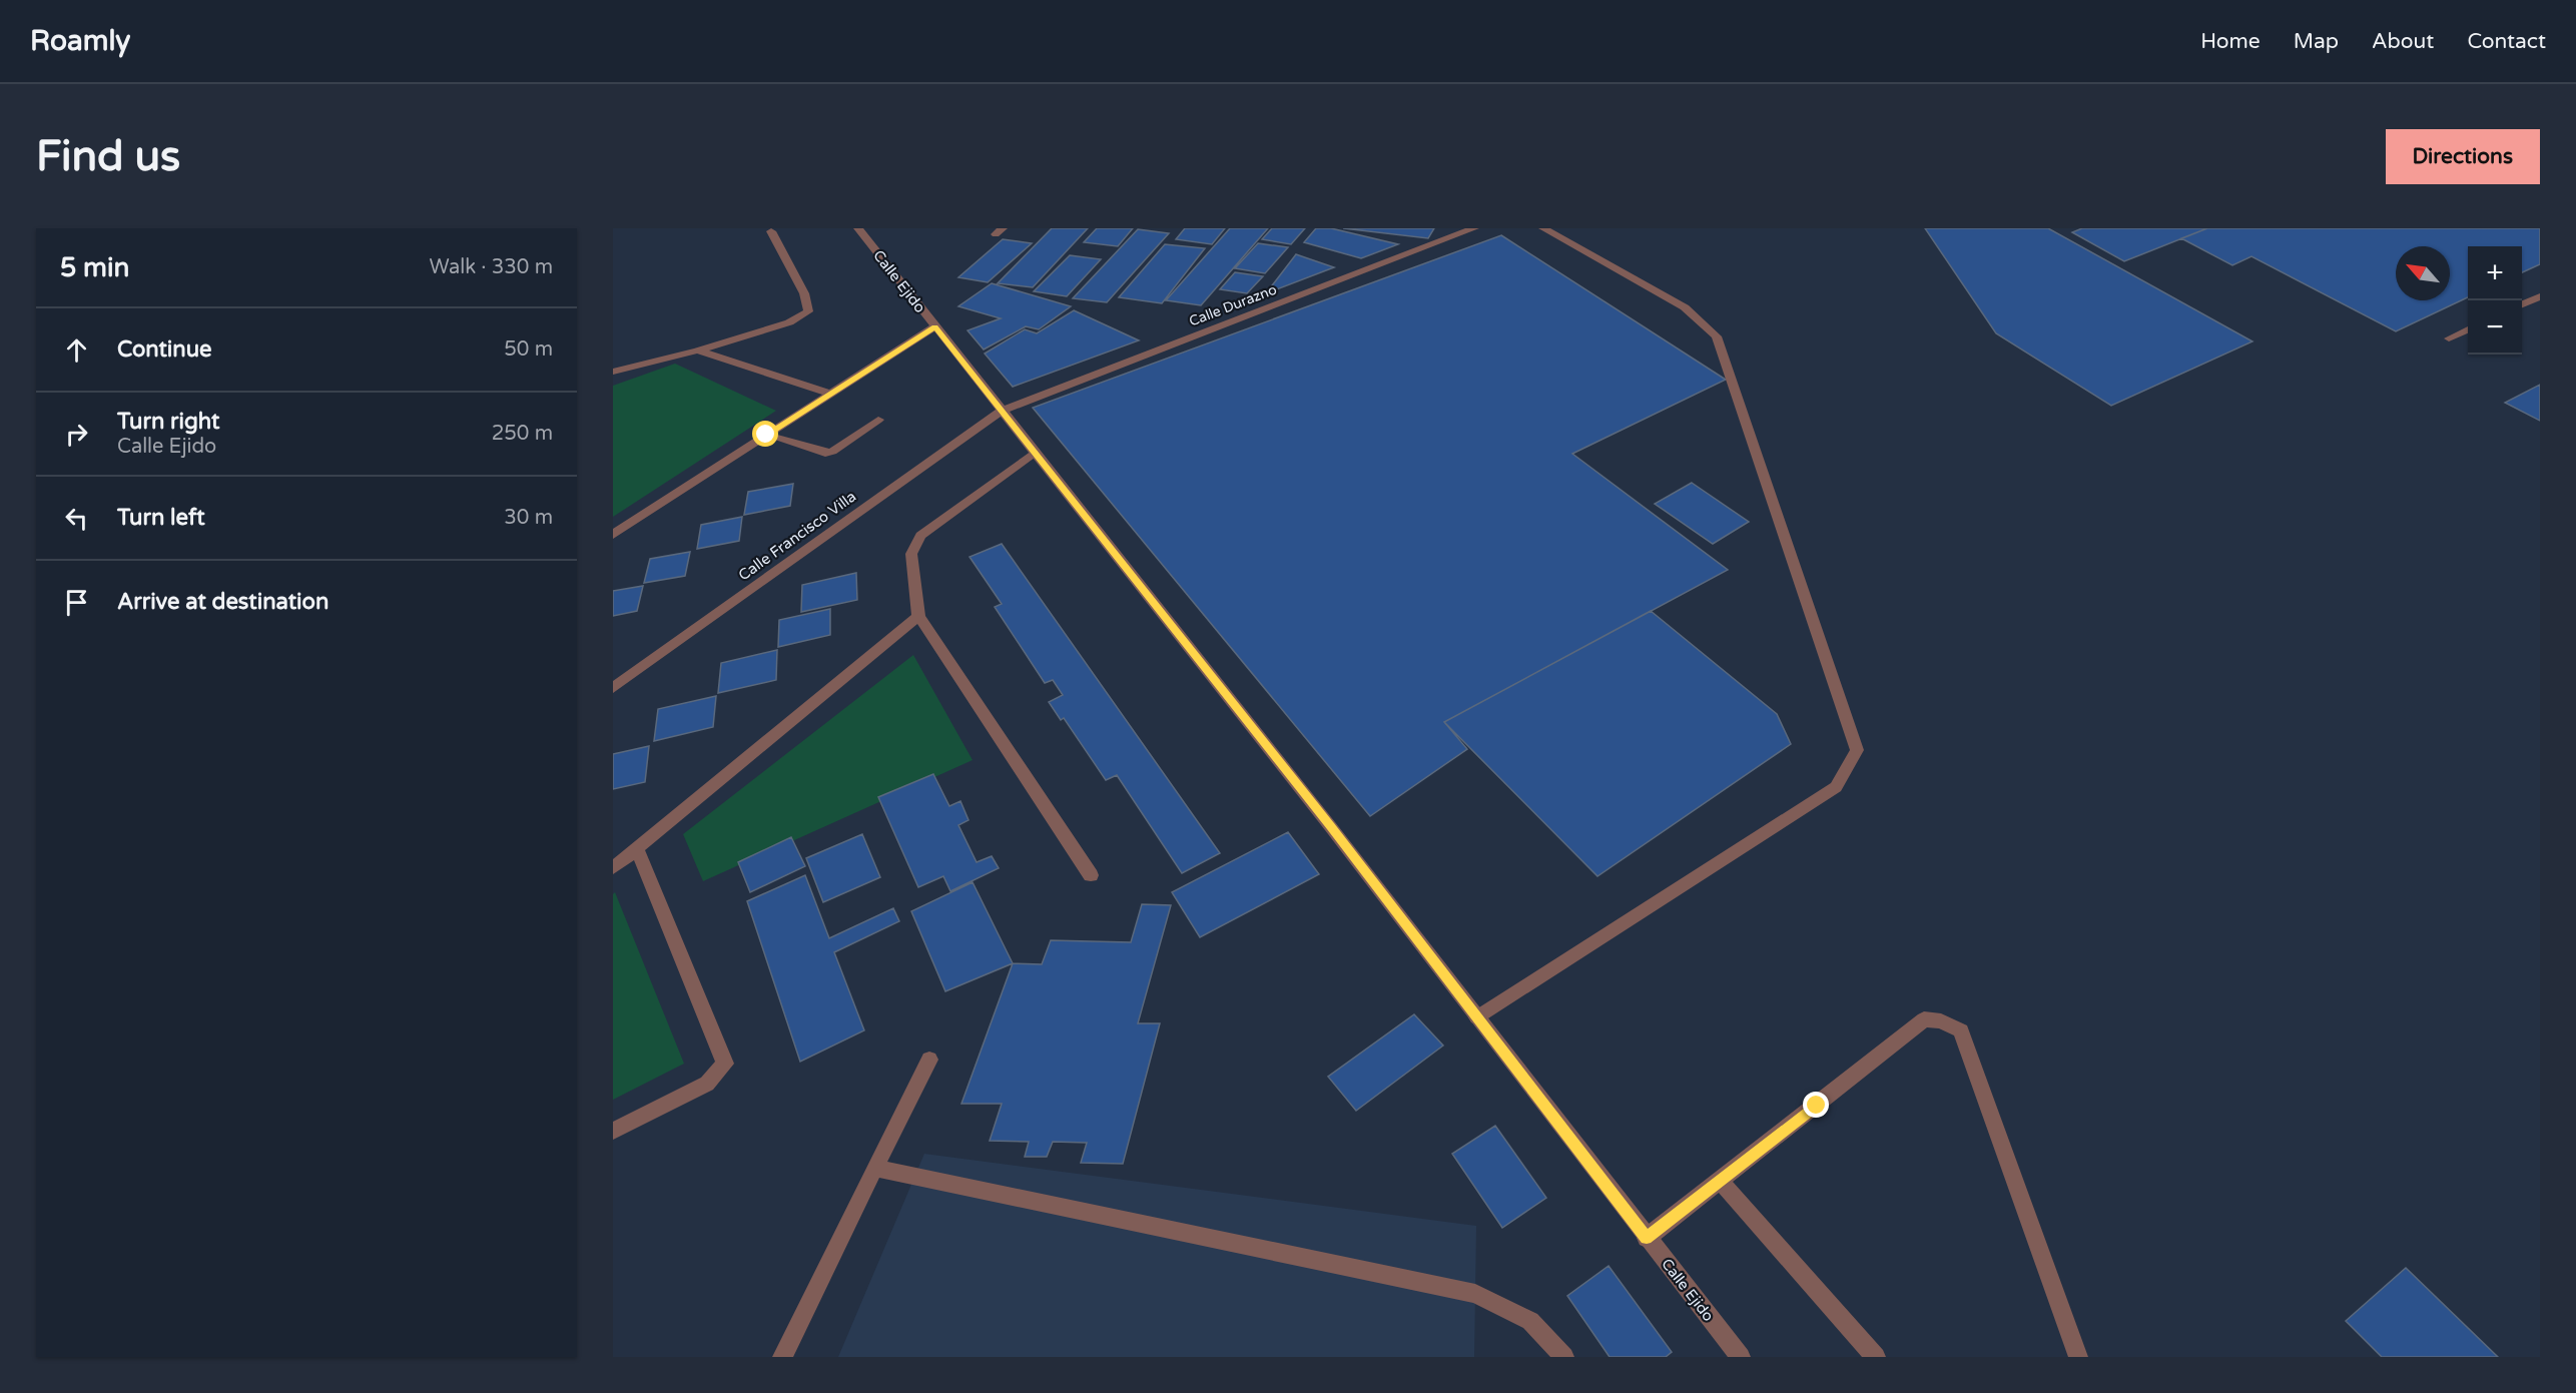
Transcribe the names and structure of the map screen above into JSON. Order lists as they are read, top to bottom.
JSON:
{
  "streets": {
    "street": ["Calle Ejido", "Calle Durazno", "Calle Francisco Villa"]
  },
  "crossings": [
    ["Calle Ejido", "Calle Durazno"],
    ["Calle Ejido", "Calle Francisco Villa"],
    ["Calle Durazno", "Calle Francisco Villa"]
  ],
  "north": "top left",
  "page": {
    "header": "Roamly",
    "nav": [
      "Home",
      "Map",
      "About",
      "Contact"
    ],
    "buttons": "Directions",
    "title": "Find us",
    "heading": ["5 min", "Walk · 330 m"],
    "map_buttons": ["+", "−"],
    "list": [
      ["Continue", "50 m"],
      ["Turn right", "Calle Ejido", "250 m"],
      ["Turn left", "30 m"],
      "Arrive at destination"
    ]
  }
}
